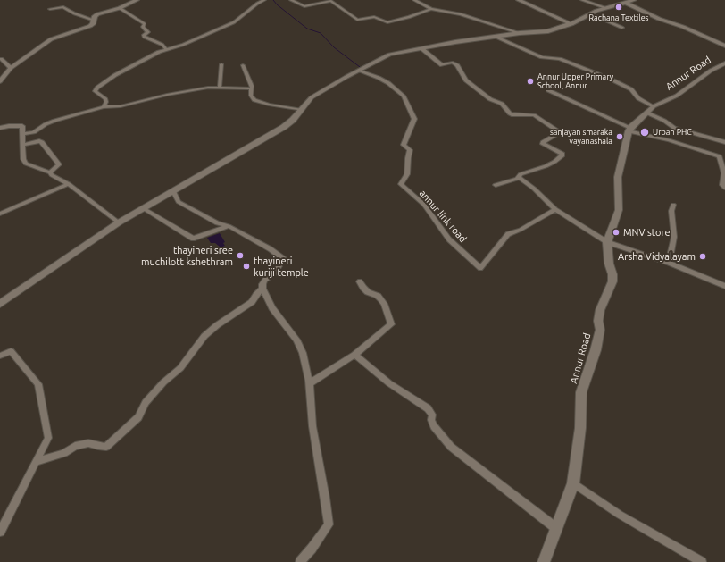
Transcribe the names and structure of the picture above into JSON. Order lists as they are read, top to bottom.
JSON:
{
  "streets": {
    "main road": ["Annur Road"],
    "street": ["annur link road"]
  },
  "places": [
    "Rachana Textiles",
    "Annur Upper Primary School, Annur",
    "Urban PHC",
    "sanjayan smaraka vayanashala",
    "MNV store",
    "thayineri sree muchilott kshethram",
    "Arsha Vidyalayam",
    "thayineri kuriji temple"
  ]
}
